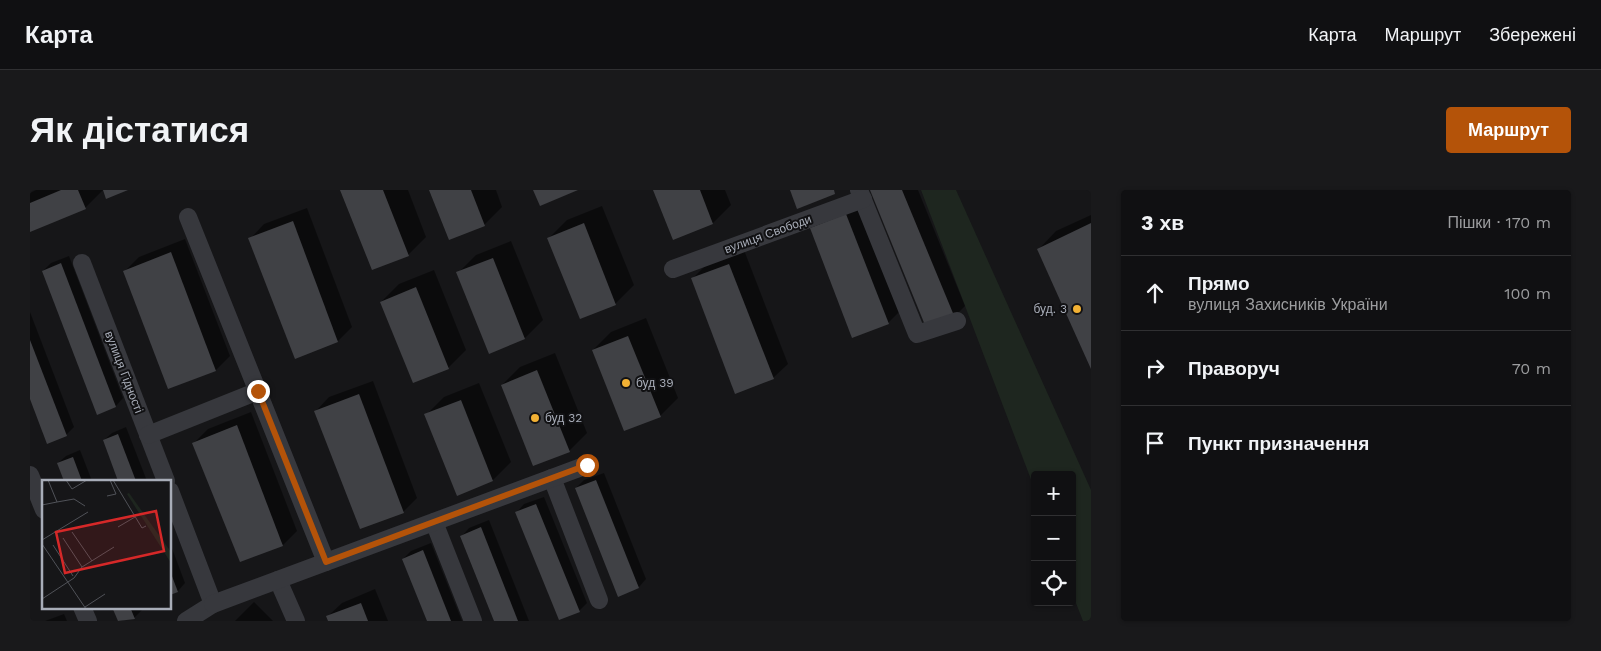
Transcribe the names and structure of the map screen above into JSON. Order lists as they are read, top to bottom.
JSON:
{
  "streets": {
    "street": ["вулиця Свободи", "вулиця Гідності"]
  },
  "places": ["буд. 3", "буд 39", "буд 32"],
  "page": {
    "header": "Карта",
    "nav": ["Карта", "Маршрут", "Збережені"],
    "buttons": "Маршрут",
    "title": "Як дістатися",
    "heading": ["3 хв", "Пішки · 170 m"],
    "list": [
      ["Прямо", "вулиця Захисників України", "100 m"],
      ["Праворуч", "70 m"],
      "Пункт призначення"
    ],
    "map_buttons": ["+", "−"]
  }
}
